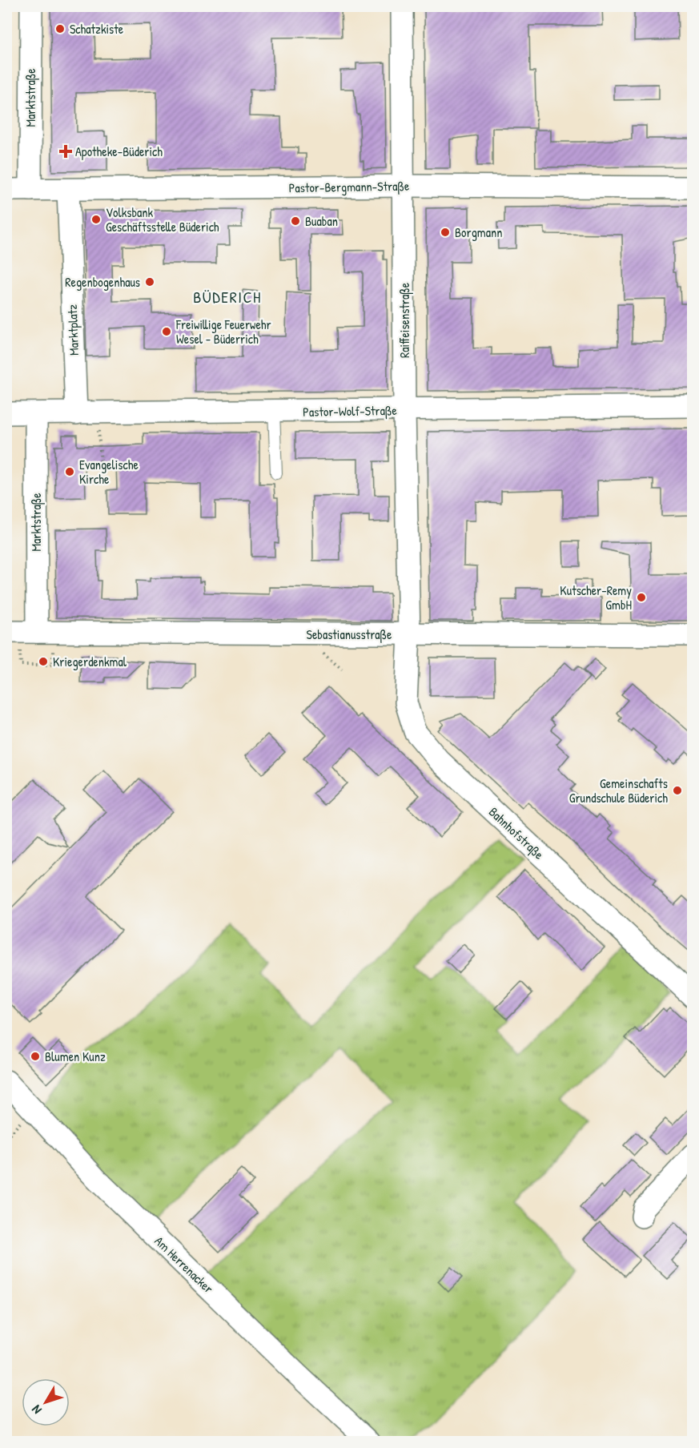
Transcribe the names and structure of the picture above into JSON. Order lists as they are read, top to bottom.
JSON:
{
  "streets": {
    "street": [
      "Marktstraße",
      "Pastor-Bergmann-Straße",
      "Raiffeisenstraße",
      "Marktplatz",
      "Pastor-Wolf-Straße",
      "Sebastianusstraße",
      "Bahnhofstraße",
      "Am Herrenacker"
    ]
  },
  "crossings": [
    ["Marktstraße", "Pastor-Bergmann-Straße"],
    ["Marktstraße", "Pastor-Wolf-Straße"],
    ["Marktstraße", "Sebastianusstraße"],
    ["Pastor-Bergmann-Straße", "Raiffeisenstraße"],
    ["Pastor-Bergmann-Straße", "Marktplatz"],
    ["Raiffeisenstraße", "Pastor-Wolf-Straße"],
    ["Raiffeisenstraße", "Sebastianusstraße"],
    ["Raiffeisenstraße", "Bahnhofstraße"],
    ["Marktplatz", "Pastor-Wolf-Straße"],
    ["Sebastianusstraße", "Bahnhofstraße"]
  ],
  "districts": ["BÜDERICH"],
  "places": {
    "other": [
      "Schatzkiste",
      "Volksbank Geschäftsstelle Büderich",
      "Buaban",
      "Borgmann",
      "Regenbogenhaus",
      "Freiwillige Feuerwehr Wesel - Büderrich",
      "Evangelische Kirche",
      "Kutscher-Remy GmbH",
      "Kriegerdenkmal",
      "Gemeinschafts Grundschule Büderich",
      "Blumen Kunz"
    ],
    "health": ["Apotheke-Büderich"]
  },
  "north": "bottom left"
}
